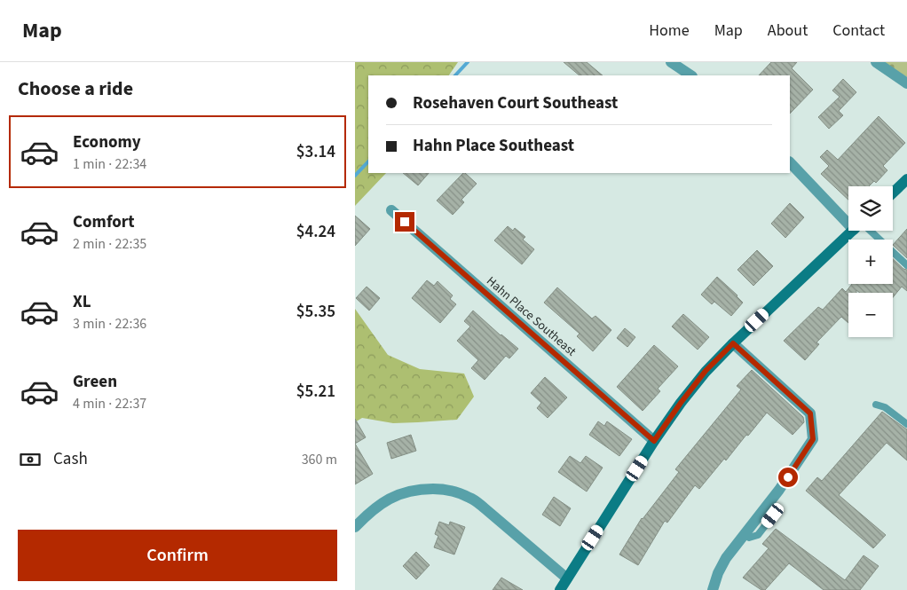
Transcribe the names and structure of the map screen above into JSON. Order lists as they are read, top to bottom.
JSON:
{
  "streets": {
    "street": ["Hahn Place Southeast"]
  },
  "page": {
    "header": "Map",
    "nav": [
      "Home",
      "Map",
      "About",
      "Contact"
    ],
    "heading": "Choose a ride",
    "banner": ["Rosehaven Court Southeast", "Hahn Place Southeast"],
    "list": [
      {
        "name": "Economy",
        "note": "1 min · 22:34",
        "value": "$3.14"
      },
      {
        "name": "Comfort",
        "note": "2 min · 22:35",
        "value": "$4.24"
      },
      {
        "name": "XL",
        "note": "3 min · 22:36",
        "value": "$5.35"
      },
      {
        "name": "Green",
        "note": "4 min · 22:37",
        "value": "$5.21"
      }
    ],
    "map_buttons": ["+", "−"],
    "pay": ["Cash", "360 m"],
    "buttons": "Confirm"
  }
}
